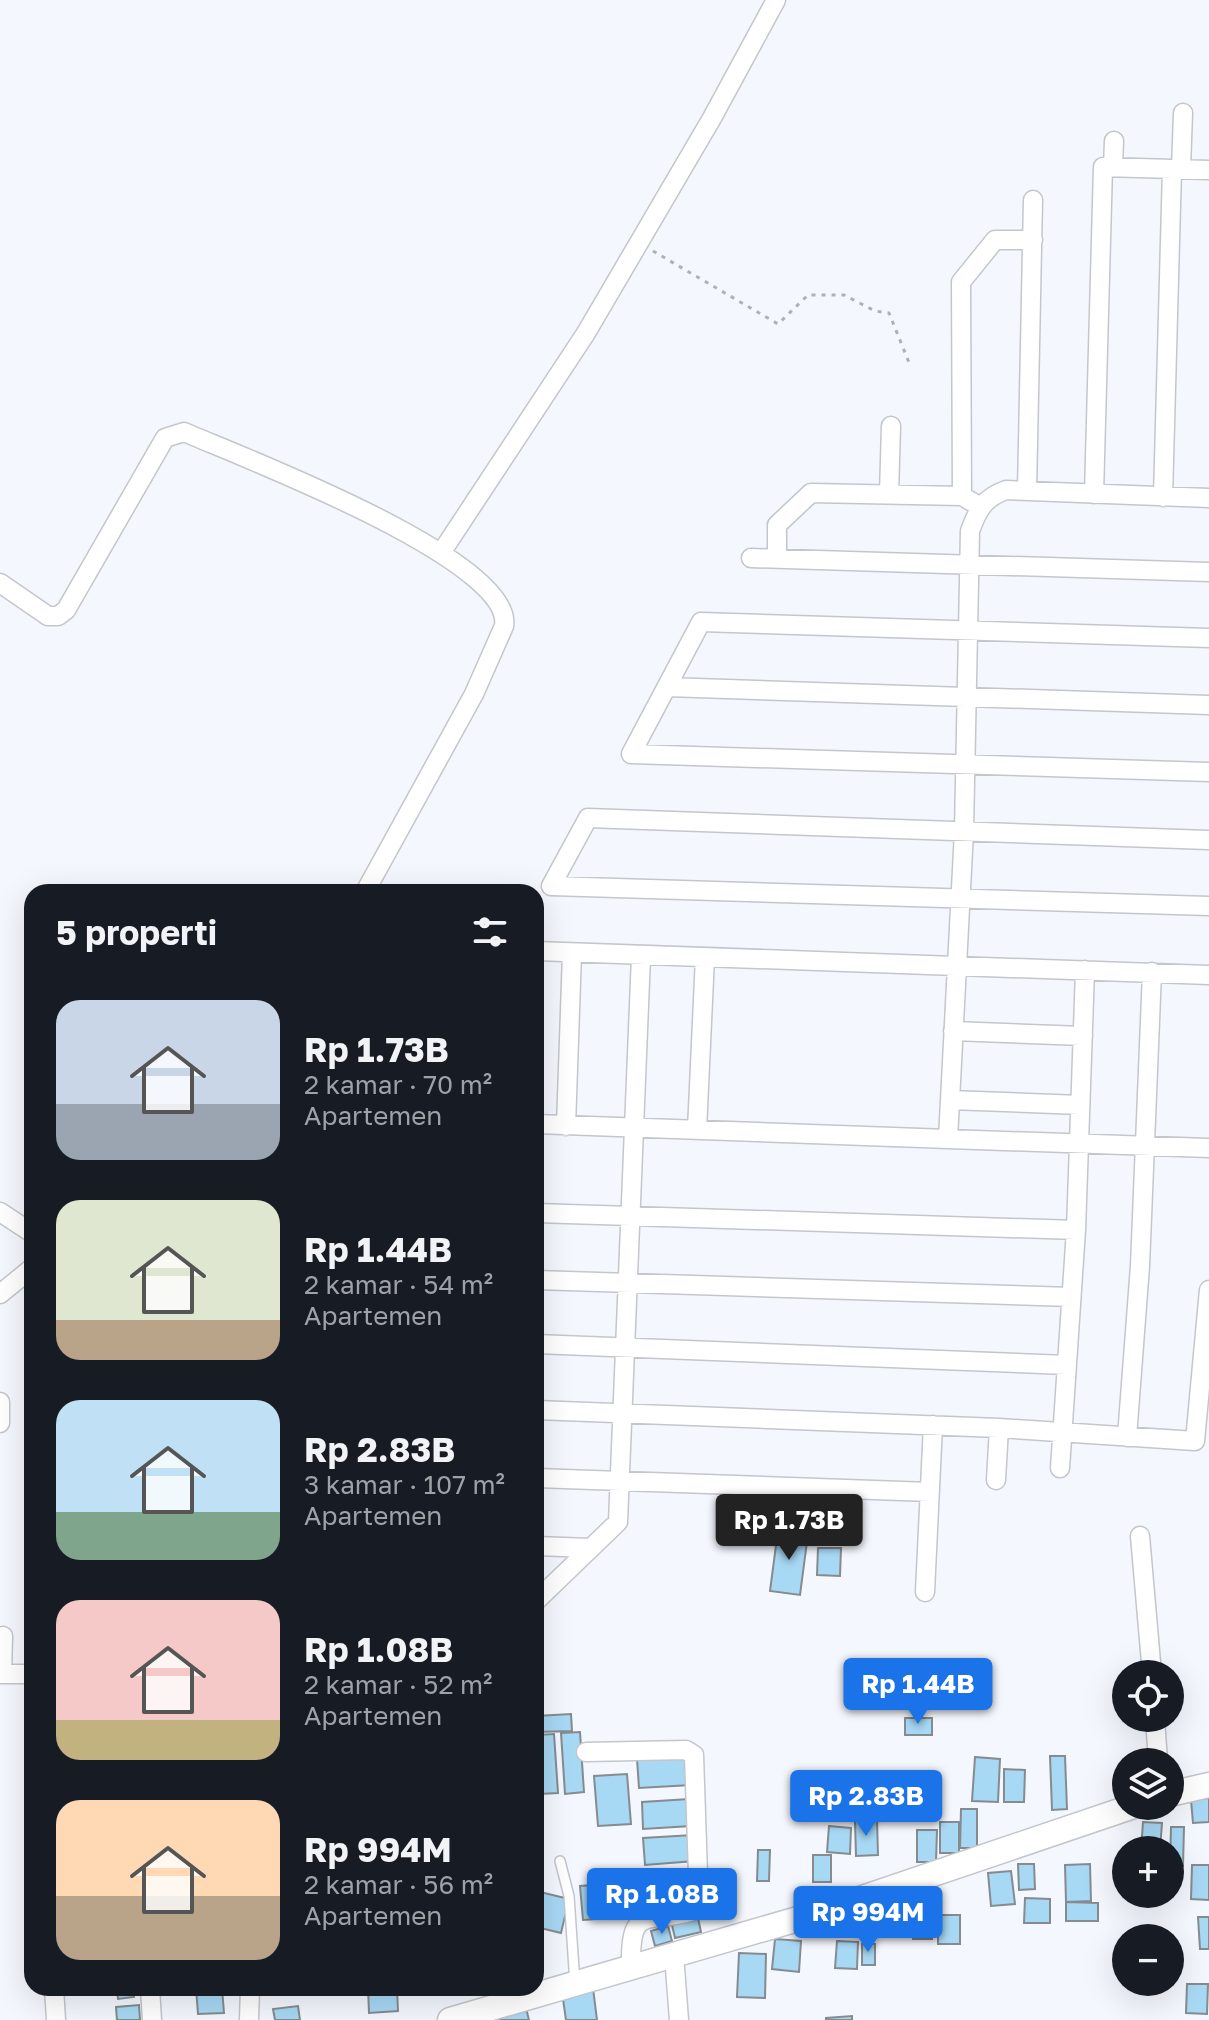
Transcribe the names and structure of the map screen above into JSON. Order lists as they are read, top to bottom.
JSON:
{
  "page": {
    "heading": "5 properti",
    "list": [
      {
        "name": "Rp 1.73B",
        "note": "2 kamar · 70 m² · Apartemen"
      },
      {
        "name": "Rp 1.44B",
        "note": "2 kamar · 54 m² · Apartemen"
      },
      {
        "name": "Rp 2.83B",
        "note": "3 kamar · 107 m² · Apartemen"
      },
      {
        "name": "Rp 1.08B",
        "note": "2 kamar · 52 m² · Apartemen"
      },
      {
        "name": "Rp 994M",
        "note": "2 kamar · 56 m² · Apartemen"
      }
    ],
    "price": [
      "Rp 1.73B",
      "Rp 1.44B",
      "Rp 2.83B",
      "Rp 1.08B",
      "Rp 994M"
    ],
    "map_buttons": ["+", "−"]
  }
}
